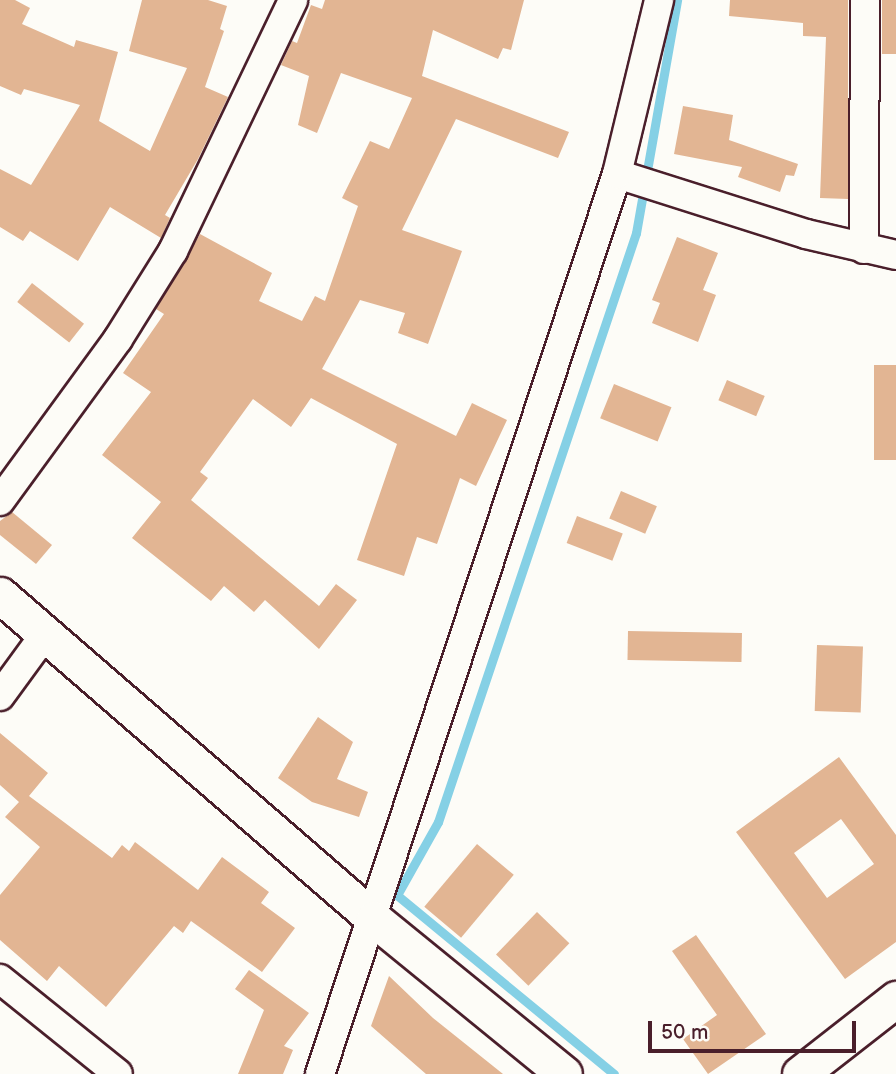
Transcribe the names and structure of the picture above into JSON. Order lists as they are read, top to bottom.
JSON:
{
  "scale_bar": "50 m"
}
